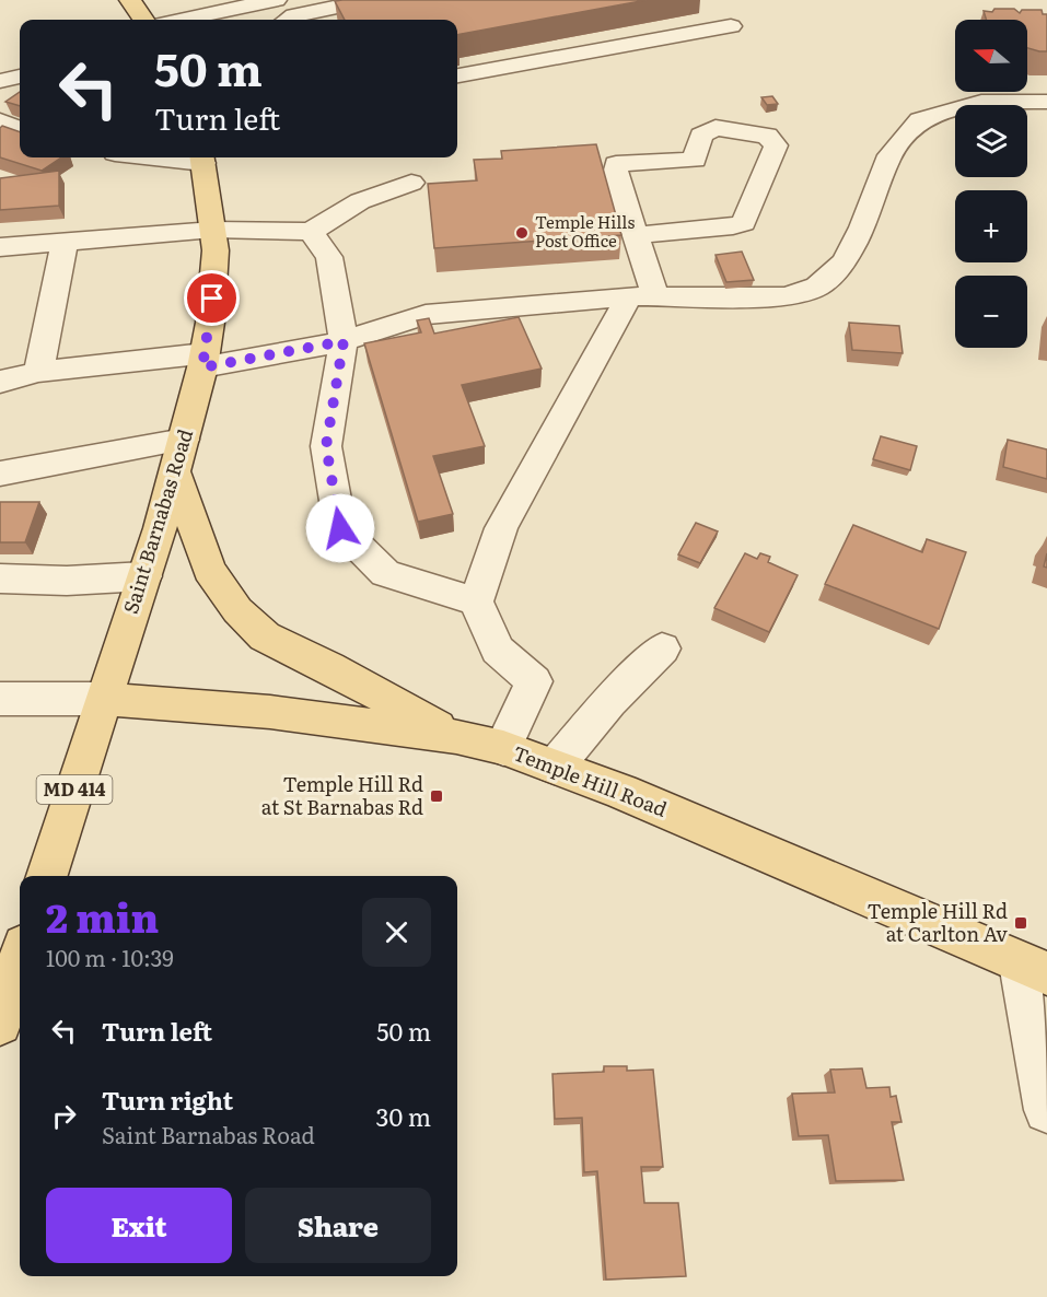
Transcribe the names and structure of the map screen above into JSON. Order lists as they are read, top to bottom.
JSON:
{
  "streets": {
    "main road": ["Saint Barnabas Road", "Temple Hill Road", "MD 414"]
  },
  "crossings": [
    ["Saint Barnabas Road", "Temple Hill Road"]
  ],
  "places": {
    "other": ["Temple Hills Post Office"],
    "transit": ["Temple Hill Rd at St Barnabas Rd", "Temple Hill Rd at Carlton Av"]
  },
  "north": "left",
  "page": {
    "map_buttons": ["+", "−"],
    "turn": ["50 m", "Turn left"],
    "heading": ["2 min", "100 m · 10:39"],
    "list": [
      {
        "name": "Turn left",
        "value": "50 m"
      },
      {
        "name": "Turn right",
        "note": "Saint Barnabas Road",
        "value": "30 m"
      }
    ],
    "buttons": ["Exit", "Share"]
  }
}
